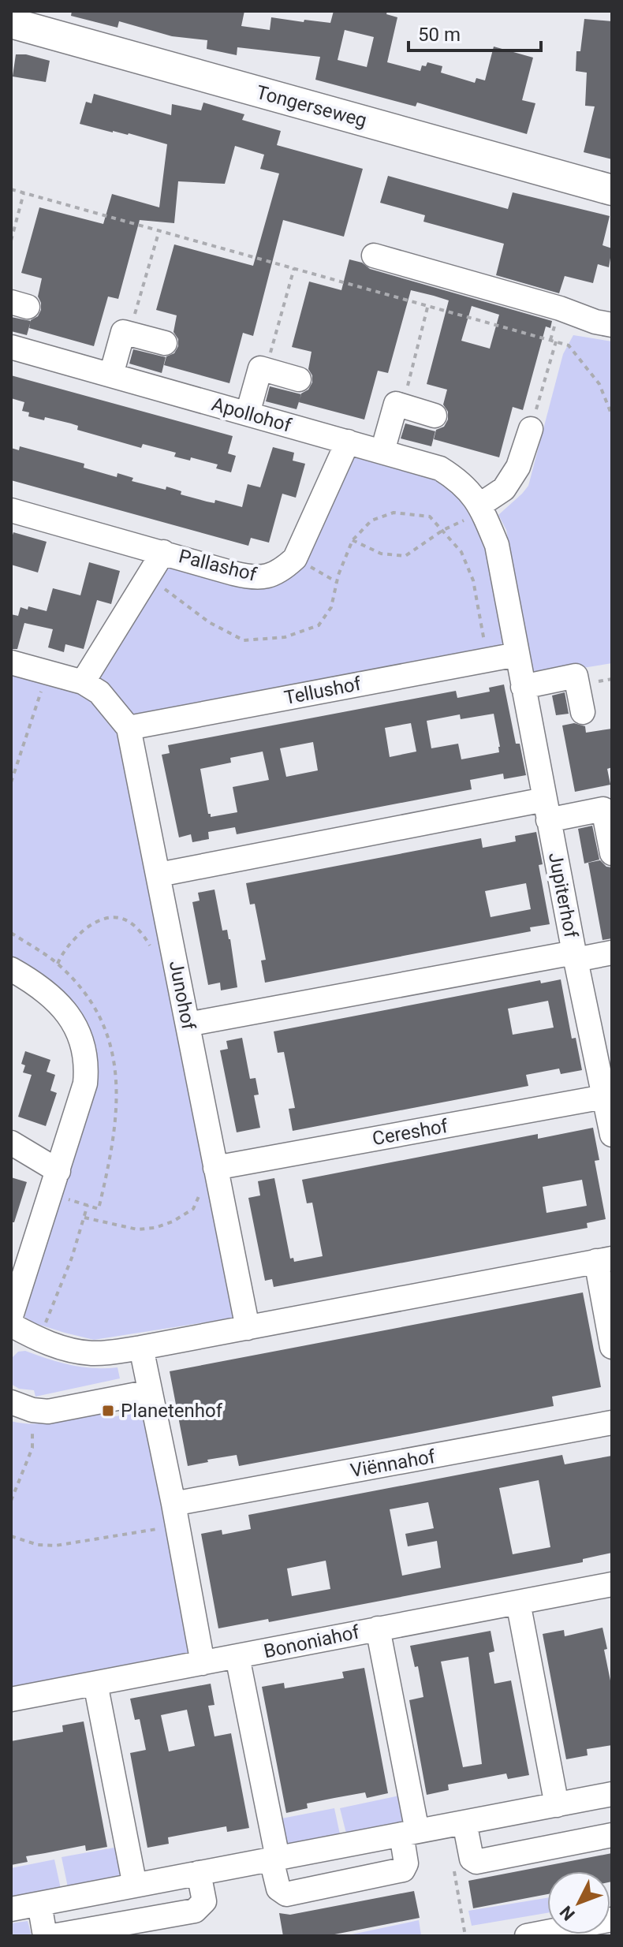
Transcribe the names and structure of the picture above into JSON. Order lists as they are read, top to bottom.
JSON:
{
  "streets": {
    "main road": ["Tongerseweg"],
    "street": [
      "Apollohof",
      "Pallashof",
      "Tellushof",
      "Jupiterhof",
      "Junohof",
      "Cereshof",
      "Viënnahof",
      "Bononiahof"
    ]
  },
  "crossings": [
    ["Apollohof", "Tellushof"],
    ["Apollohof", "Jupiterhof"],
    ["Tellushof", "Jupiterhof"],
    ["Tellushof", "Junohof"],
    ["Jupiterhof", "Cereshof"],
    ["Junohof", "Cereshof"]
  ],
  "places": {
    "transit": ["Planetenhof"]
  },
  "scale_bar": "50 m",
  "north": "bottom left"
}
